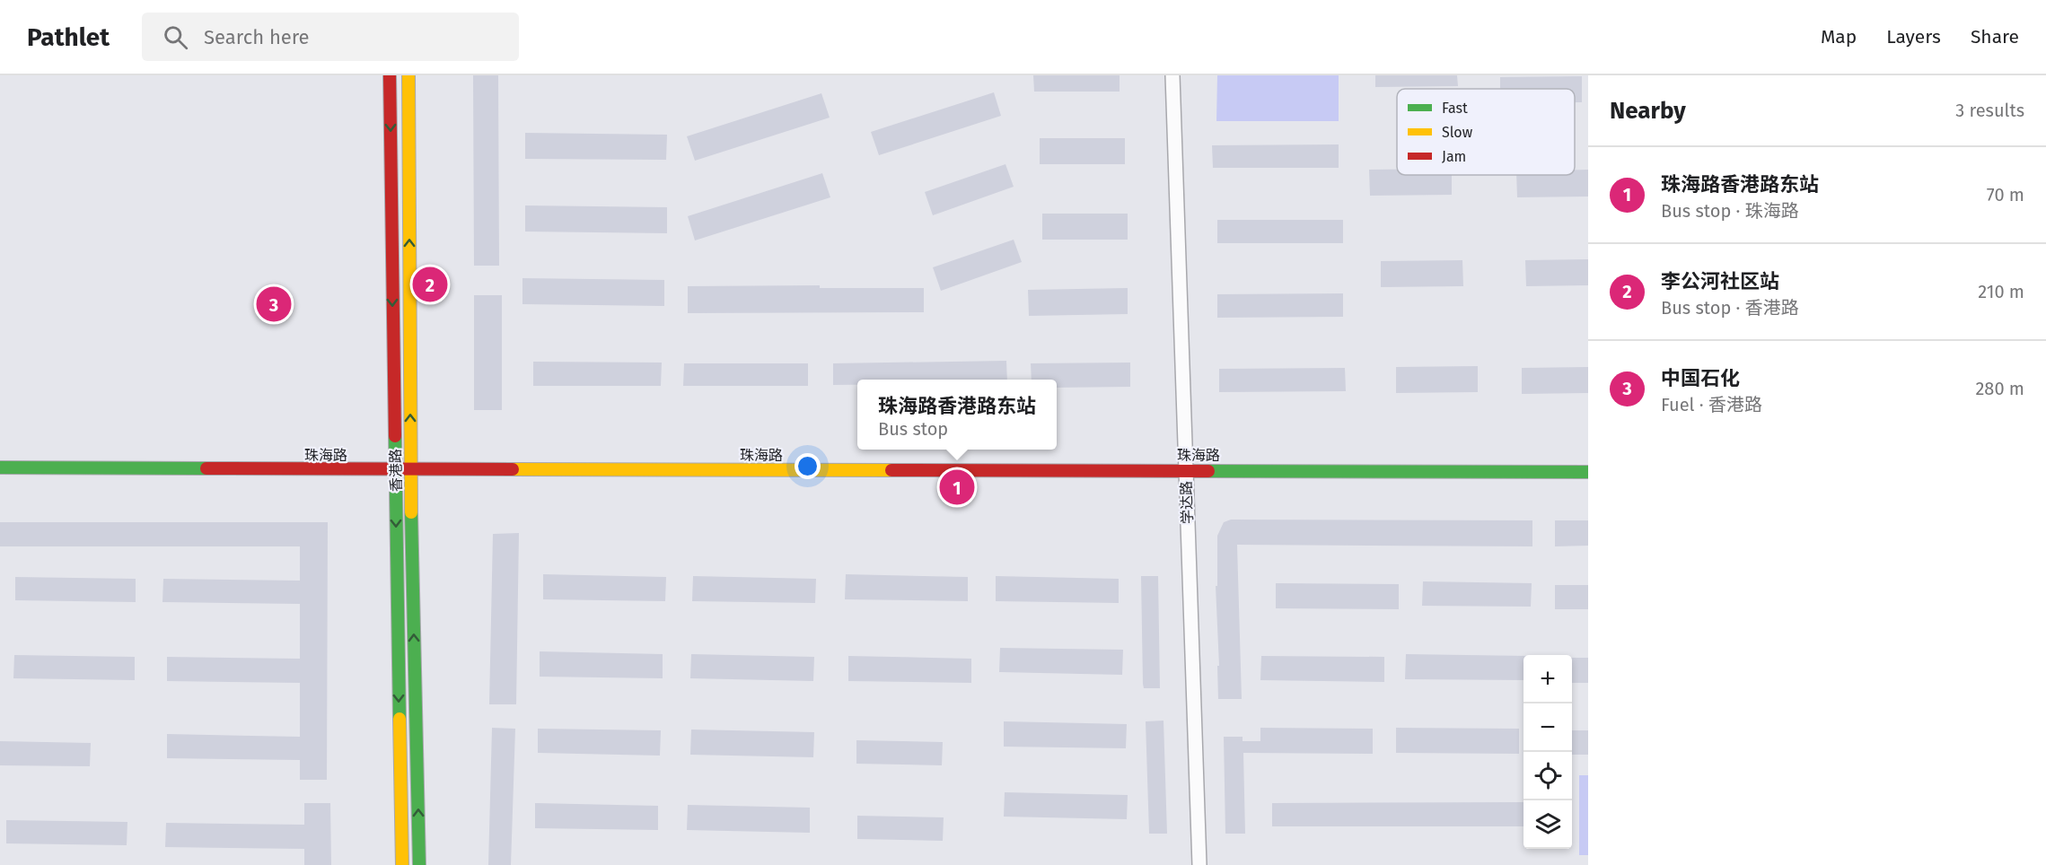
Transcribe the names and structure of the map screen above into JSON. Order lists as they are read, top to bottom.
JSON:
{
  "streets": {
    "main road": ["珠海路", "香港路"],
    "street": ["学达路"]
  },
  "crossings": [
    ["珠海路", "香港路"],
    ["珠海路", "学达路"]
  ],
  "legend": ["Fast", "Slow", "Jam"],
  "page": {
    "header": "Pathlet",
    "search": "Search here",
    "nav": ["Map", "Layers", "Share"],
    "heading": ["Nearby", "3 results"],
    "list": [
      {
        "mark": "1",
        "name": "珠海路香港路东站",
        "note": "Bus stop · 珠海路",
        "value": "70 m"
      },
      {
        "mark": "2",
        "name": "李公河社区站",
        "note": "Bus stop · 香港路",
        "value": "210 m"
      },
      {
        "mark": "3",
        "name": "中国石化",
        "note": "Fuel · 香港路",
        "value": "280 m"
      }
    ],
    "pins": ["2", "3", "1"],
    "popup": ["珠海路香港路东站", "Bus stop"],
    "map_buttons": ["+", "−"]
  }
}
